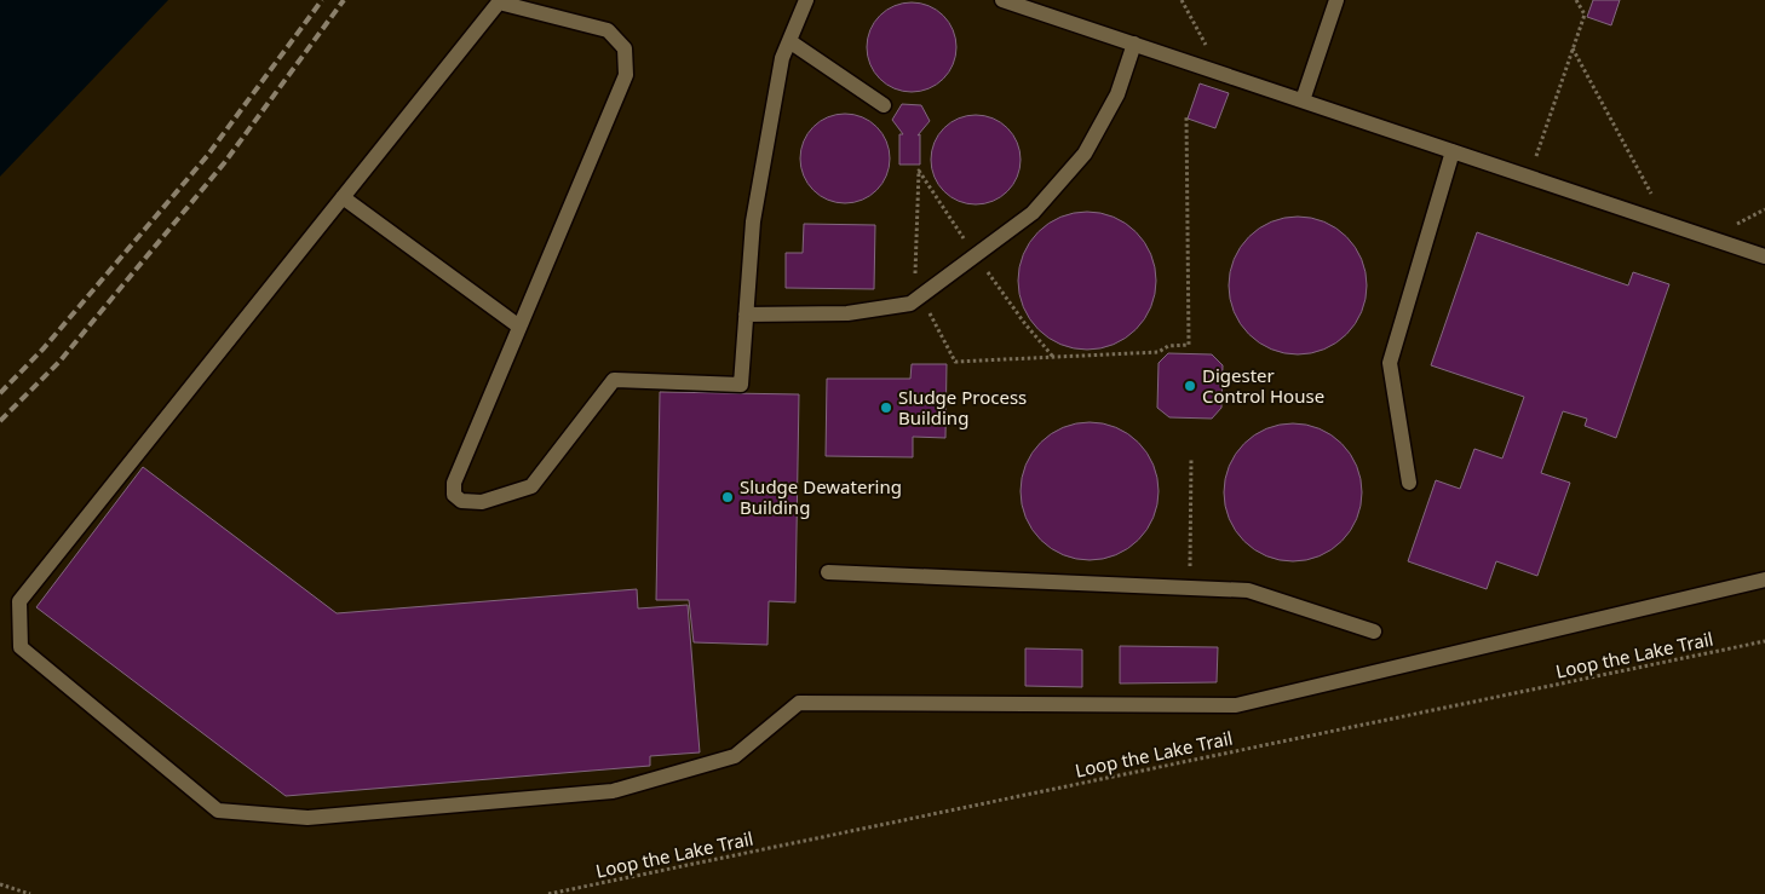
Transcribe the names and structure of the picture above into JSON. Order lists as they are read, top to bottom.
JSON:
{
  "streets": {
    "path": ["Loop the Lake Trail"]
  },
  "places": ["Digester Control House", "Sludge Process Building", "Sludge Dewatering Building"]
}
